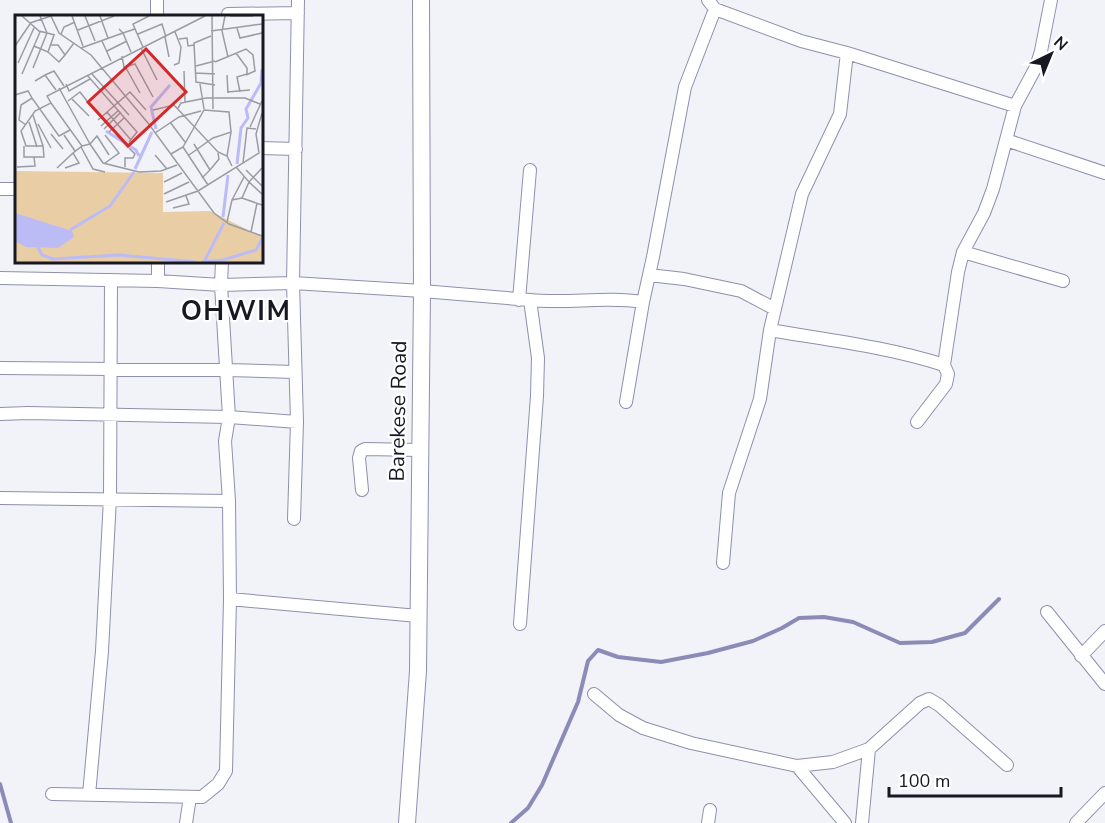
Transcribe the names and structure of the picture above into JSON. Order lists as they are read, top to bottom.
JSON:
{
  "streets": {
    "main road": ["Barekese Road"]
  },
  "districts": ["OHWIM"],
  "scale_bar": "100 m",
  "north": "top right"
}
